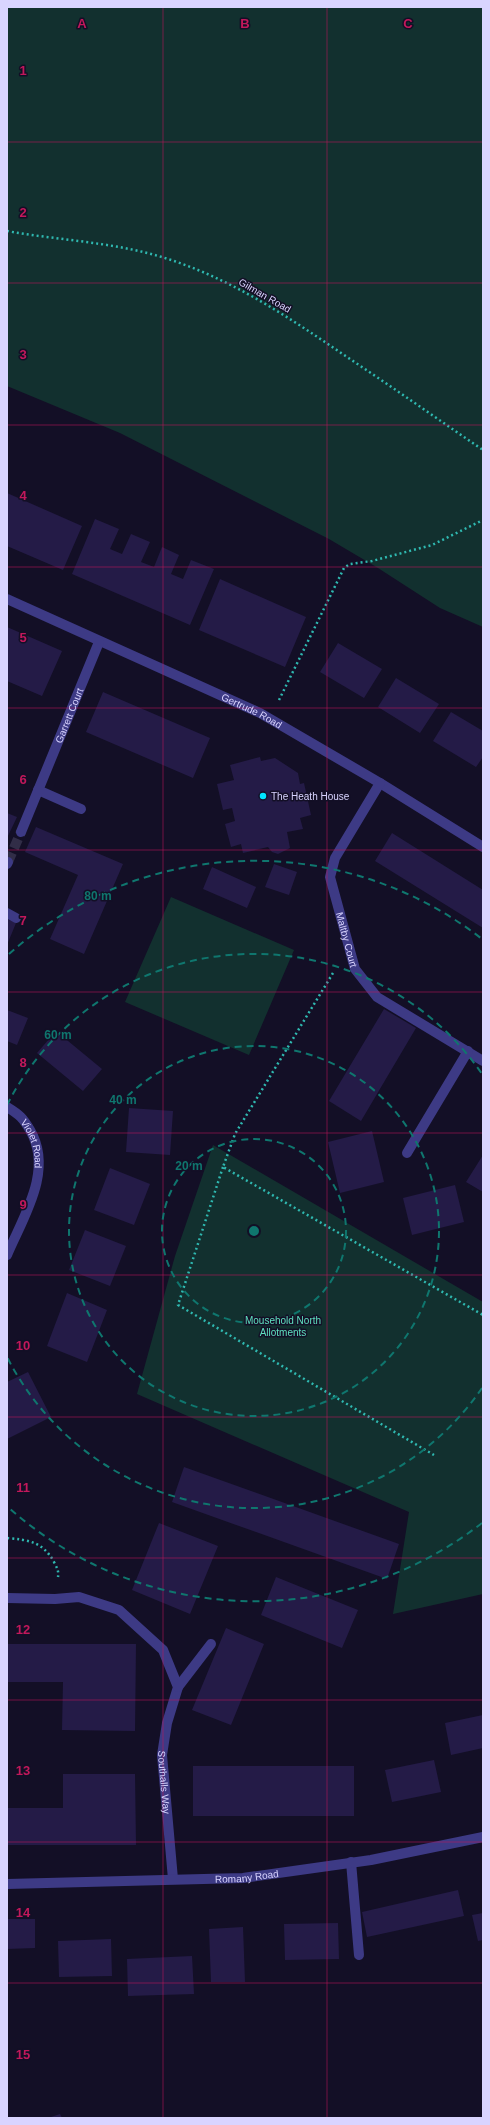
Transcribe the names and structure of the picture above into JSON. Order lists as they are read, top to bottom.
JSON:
{
  "streets": {
    "street": [
      "Gertrude Road",
      "Garrett Court",
      "Maltby Court",
      "Violet Road",
      "Southalls Way",
      "Romany Road"
    ],
    "path": ["Gilman Road"]
  },
  "crossings": [
    ["Gertrude Road", "Garrett Court"],
    ["Gertrude Road", "Maltby Court"],
    ["Southalls Way", "Romany Road"]
  ],
  "parks": ["Mousehold North Allotments"],
  "places": ["The Heath House"],
  "grid": {
    "columns": ["A", "B", "C"],
    "rows": [
      "1",
      "2",
      "3",
      "4",
      "5",
      "6",
      "7",
      "8",
      "9",
      "10",
      "11",
      "12",
      "13",
      "14",
      "15"
    ]
  },
  "rings": [
    "80 m",
    "60 m",
    "40 m",
    "20 m"
  ]
}
